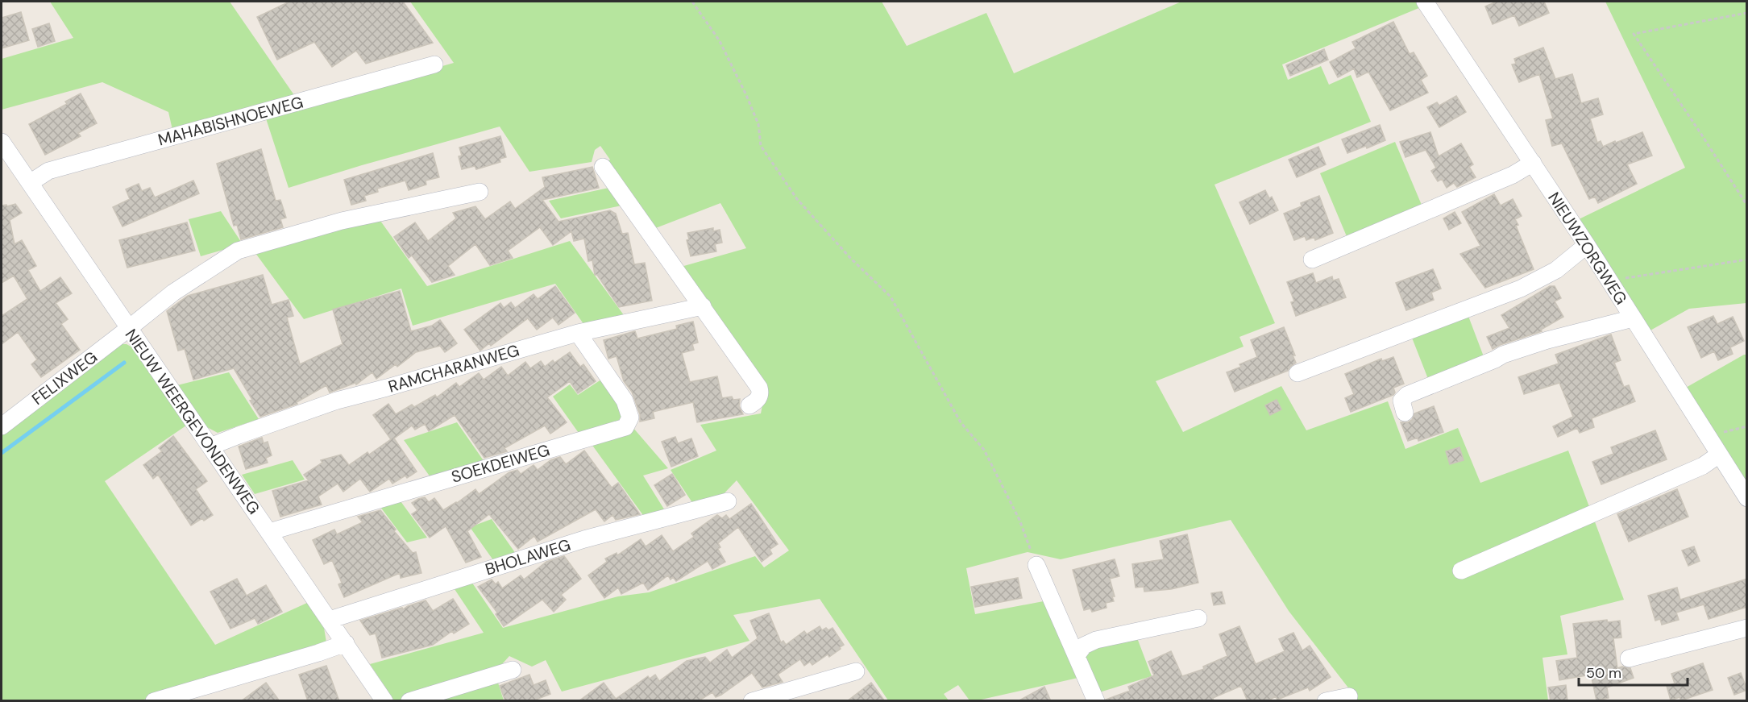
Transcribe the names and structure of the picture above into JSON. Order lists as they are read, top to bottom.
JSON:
{
  "streets": {
    "street": [
      "MAHABISHNOEWEG",
      "NIEUWZORGWEG",
      "RAMCHARANWEG",
      "FELIXWEG",
      "NIEUW WEERGEVONDENWEG",
      "SOEKDEIWEG",
      "BHOLAWEG"
    ]
  },
  "crossings": [
    ["MAHABISHNOEWEG", "NIEUW WEERGEVONDENWEG"],
    ["RAMCHARANWEG", "NIEUW WEERGEVONDENWEG"],
    ["RAMCHARANWEG", "SOEKDEIWEG"],
    ["FELIXWEG", "NIEUW WEERGEVONDENWEG"],
    ["NIEUW WEERGEVONDENWEG", "SOEKDEIWEG"],
    ["NIEUW WEERGEVONDENWEG", "BHOLAWEG"]
  ],
  "scale_bar": "50 m"
}
